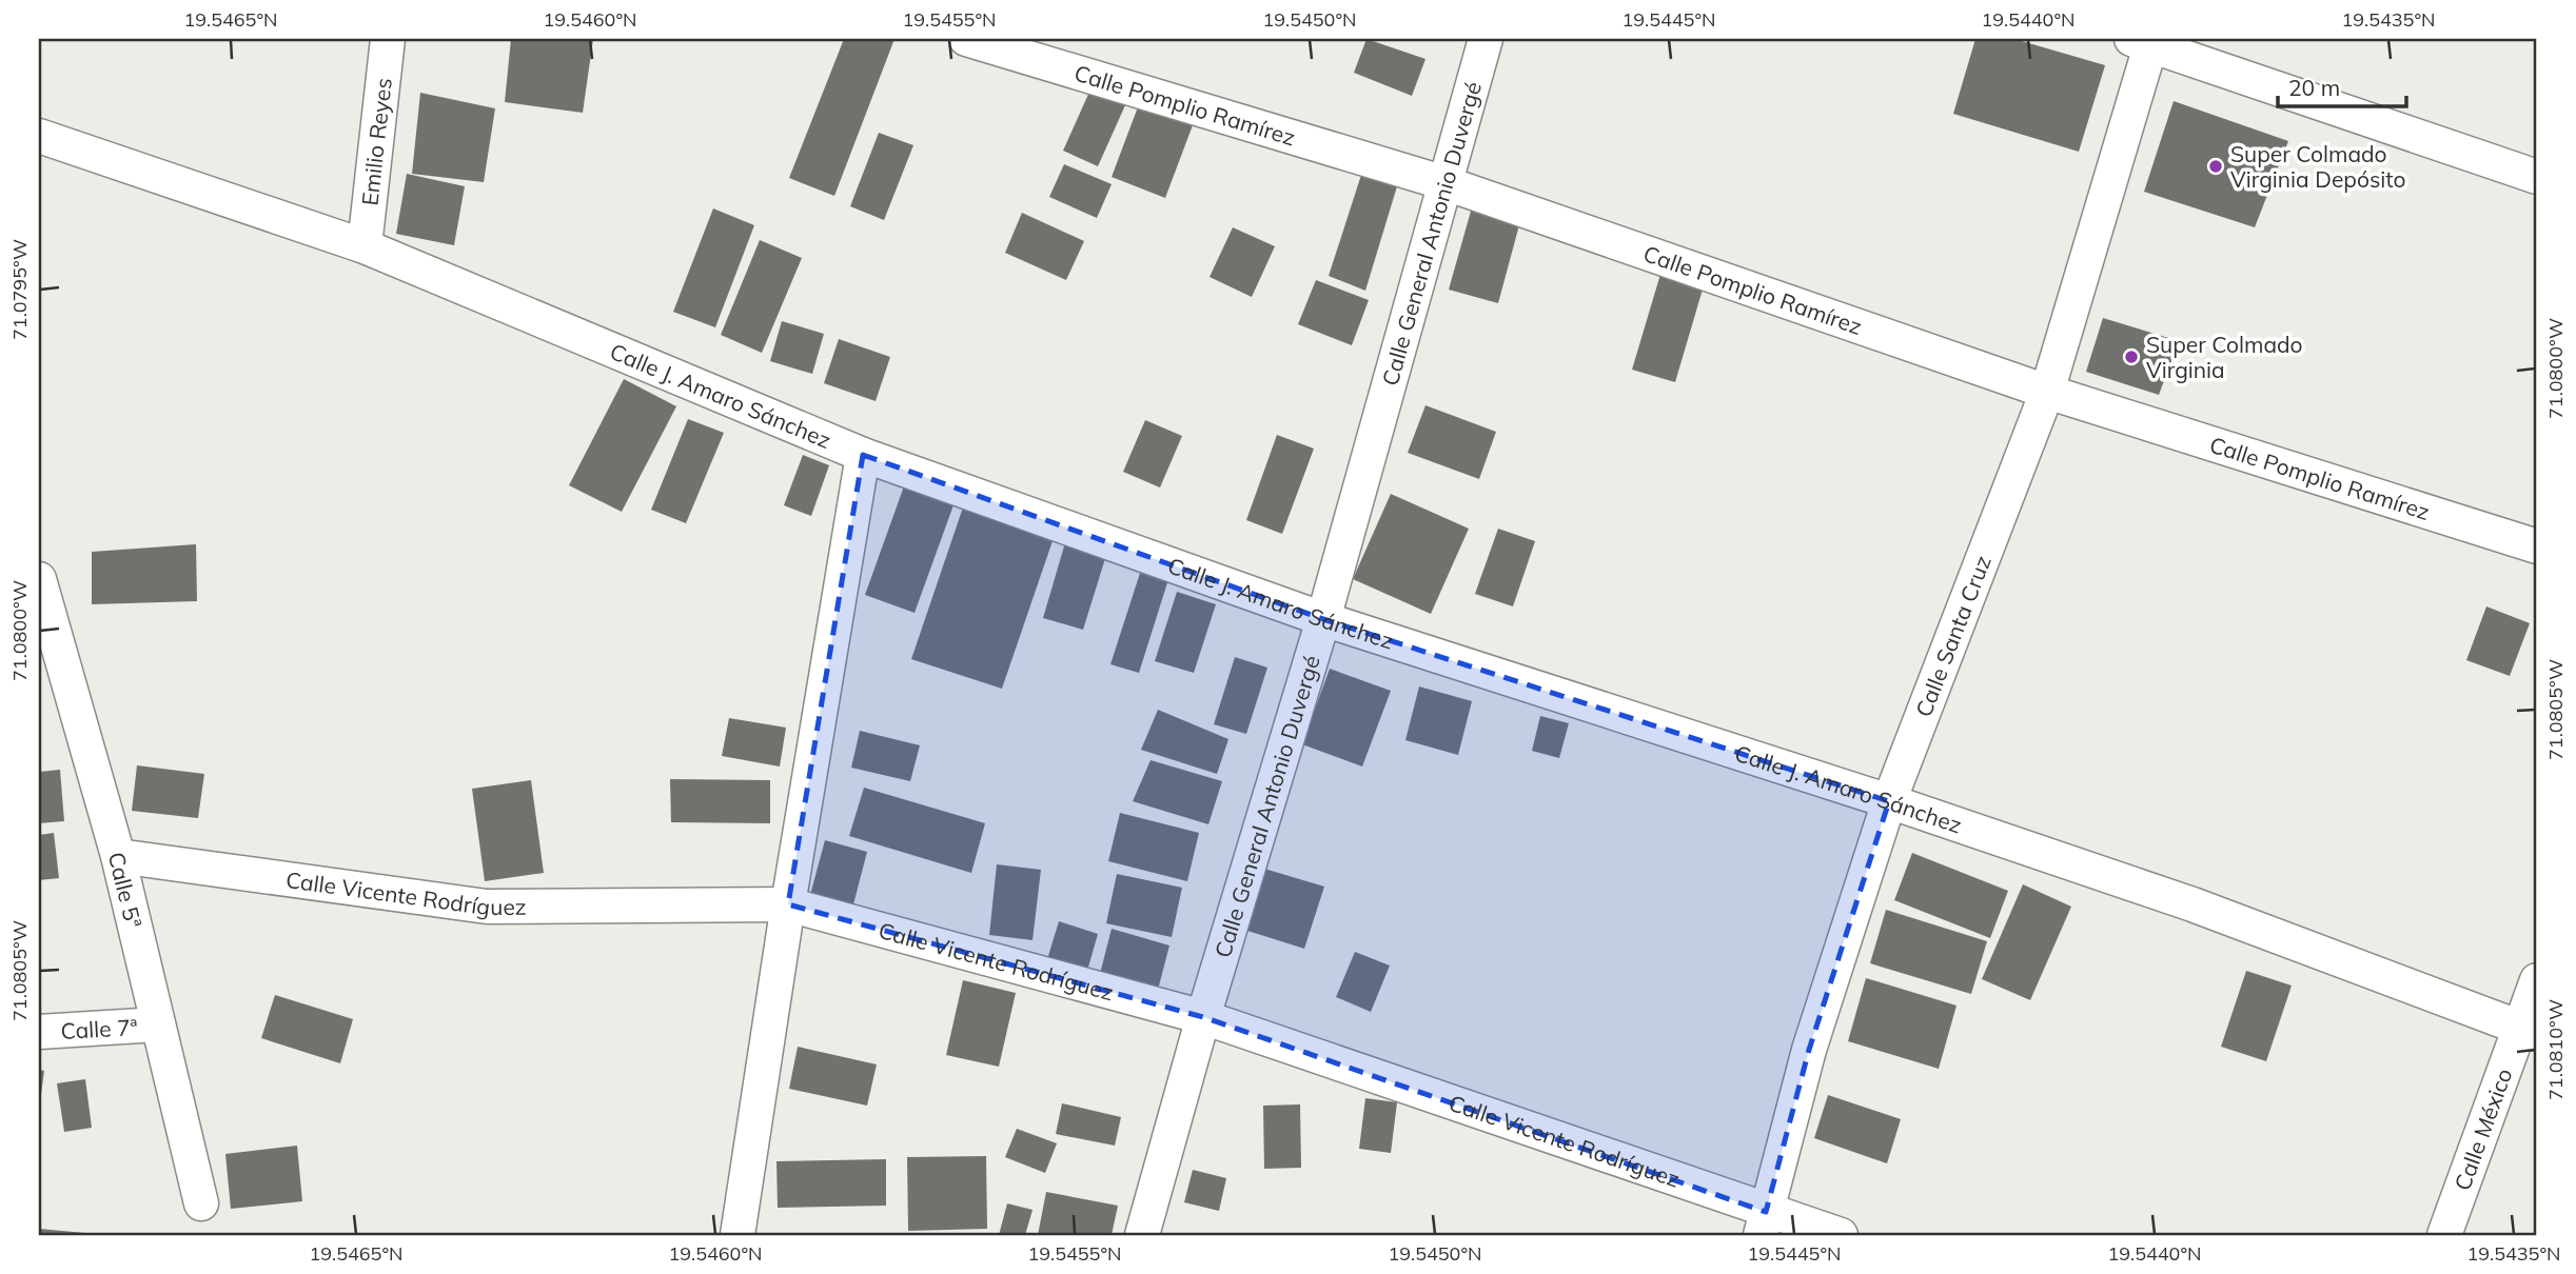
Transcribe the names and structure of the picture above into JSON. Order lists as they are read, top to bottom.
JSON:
{
  "streets": {
    "street": [
      "Calle Pomplio Ramírez",
      "Emilio Reyes",
      "Calle General Antonio Duvergé",
      "Calle J. Amaro Sánchez",
      "Calle Santa Cruz",
      "Calle 5ª",
      "Calle Vicente Rodríguez",
      "Calle 7ª",
      "Calle México"
    ]
  },
  "crossings": [
    ["Calle Pomplio Ramírez", "Calle General Antonio Duvergé"],
    ["Calle Pomplio Ramírez", "Calle Santa Cruz"],
    ["Emilio Reyes", "Calle J. Amaro Sánchez"],
    ["Calle General Antonio Duvergé", "Calle J. Amaro Sánchez"],
    ["Calle General Antonio Duvergé", "Calle Vicente Rodríguez"],
    ["Calle J. Amaro Sánchez", "Calle Santa Cruz"],
    ["Calle J. Amaro Sánchez", "Calle México"],
    ["Calle Santa Cruz", "Calle Vicente Rodríguez"],
    ["Calle 5ª", "Calle Vicente Rodríguez"],
    ["Calle 5ª", "Calle 7ª"]
  ],
  "places": ["Super Colmado Virginia Depósito", "Super Colmado Virginia"],
  "scale_bar": "20 m",
  "coordinates": [
    "19.5465°N",
    "19.5460°N",
    "19.5455°N",
    "19.5450°N",
    "19.5445°N",
    "19.5440°N",
    "19.5435°N",
    "71.0795°W",
    "71.0800°W",
    "71.0805°W",
    "71.0810°W"
  ]
}
